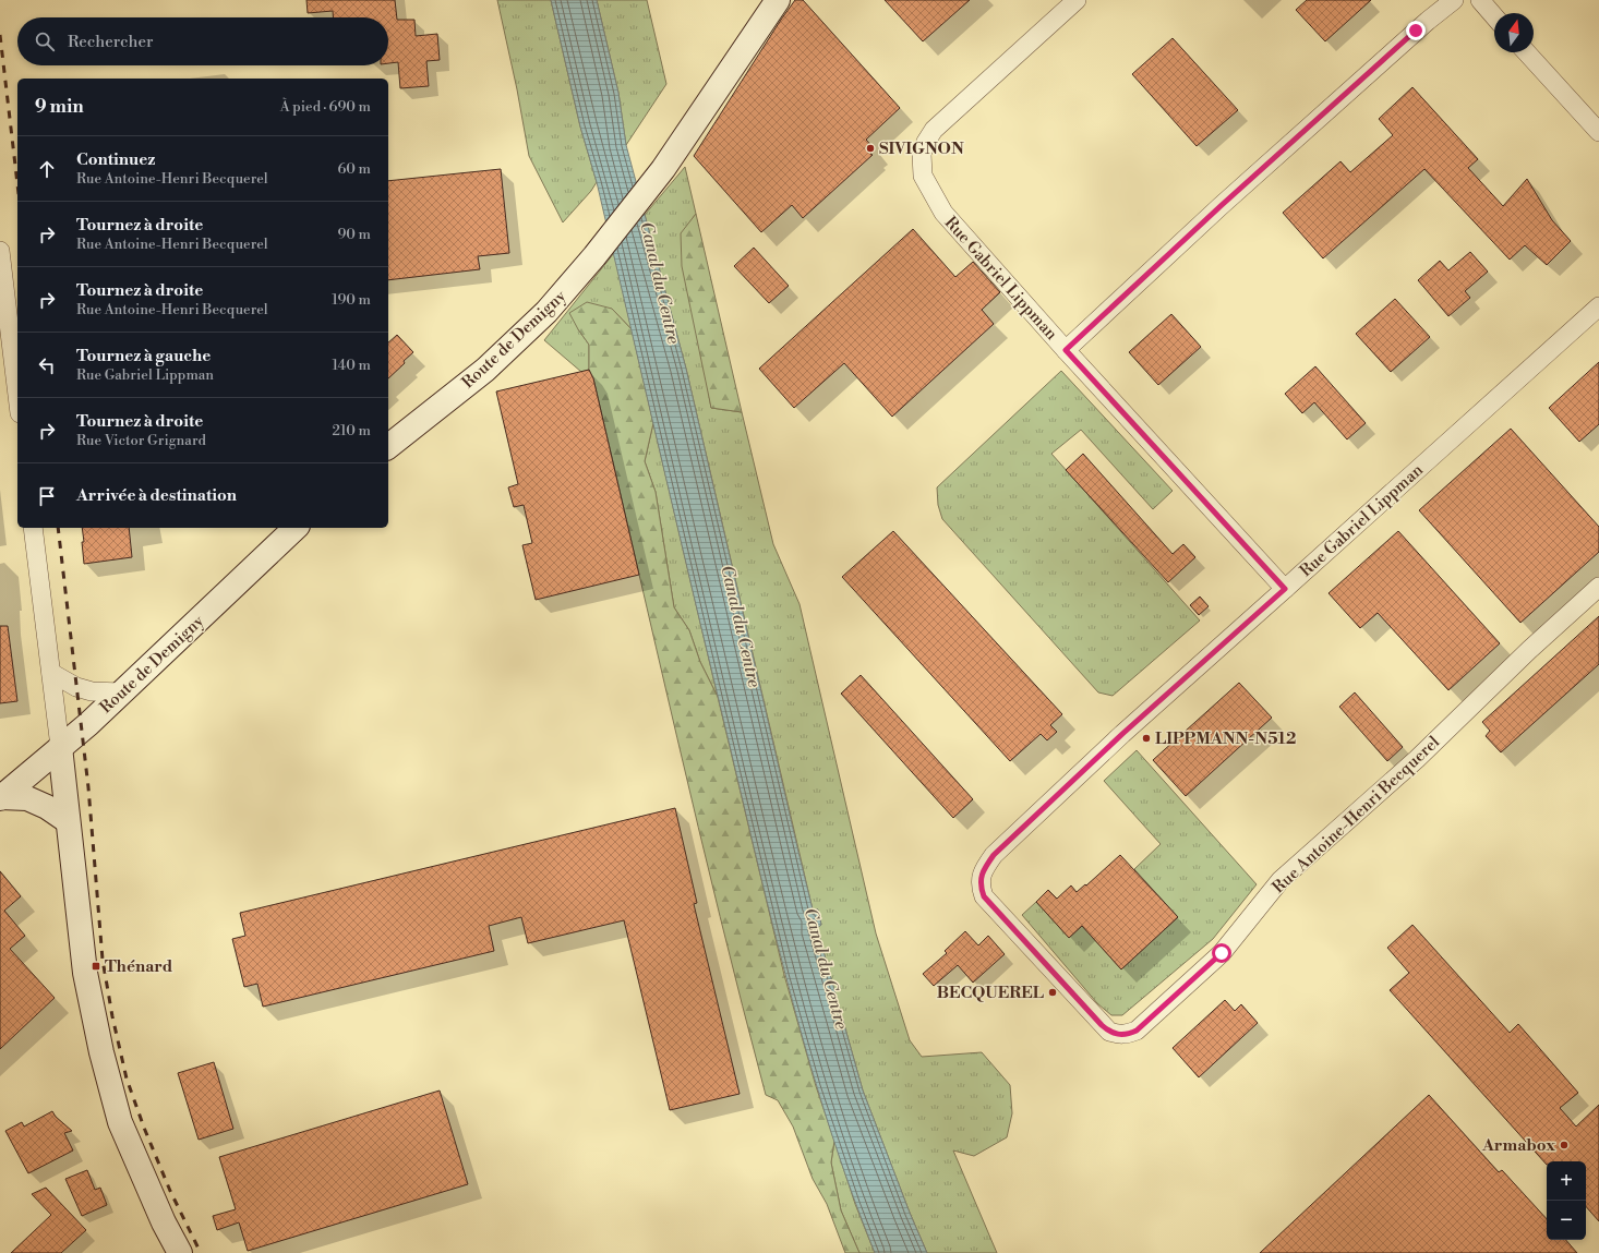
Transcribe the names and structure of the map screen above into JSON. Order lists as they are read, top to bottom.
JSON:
{
  "streets": {
    "main road": ["Route de Demigny"],
    "street": ["Rue Gabriel Lippman", "Rue Antoine-Henri Becquerel"]
  },
  "crossings": [
    ["Rue Gabriel Lippman", "Rue Antoine-Henri Becquerel"]
  ],
  "water": ["Canal du Centre"],
  "places": {
    "other": [
      "SIVIGNON",
      "LIPPMANN-N512",
      "BECQUEREL",
      "Armabox"
    ],
    "transit": ["Thénard"]
  },
  "north": "top",
  "page": {
    "search": "Rechercher",
    "heading": ["9 min", "À pied · 690 m"],
    "list": [
      ["Continuez", "Rue Antoine-Henri Becquerel", "60 m"],
      ["Tournez à droite", "Rue Antoine-Henri Becquerel", "90 m"],
      ["Tournez à droite", "Rue Antoine-Henri Becquerel", "190 m"],
      ["Tournez à gauche", "Rue Gabriel Lippman", "140 m"],
      ["Tournez à droite", "Rue Victor Grignard", "210 m"],
      "Arrivée à destination"
    ],
    "map_buttons": ["+", "−"]
  }
}
